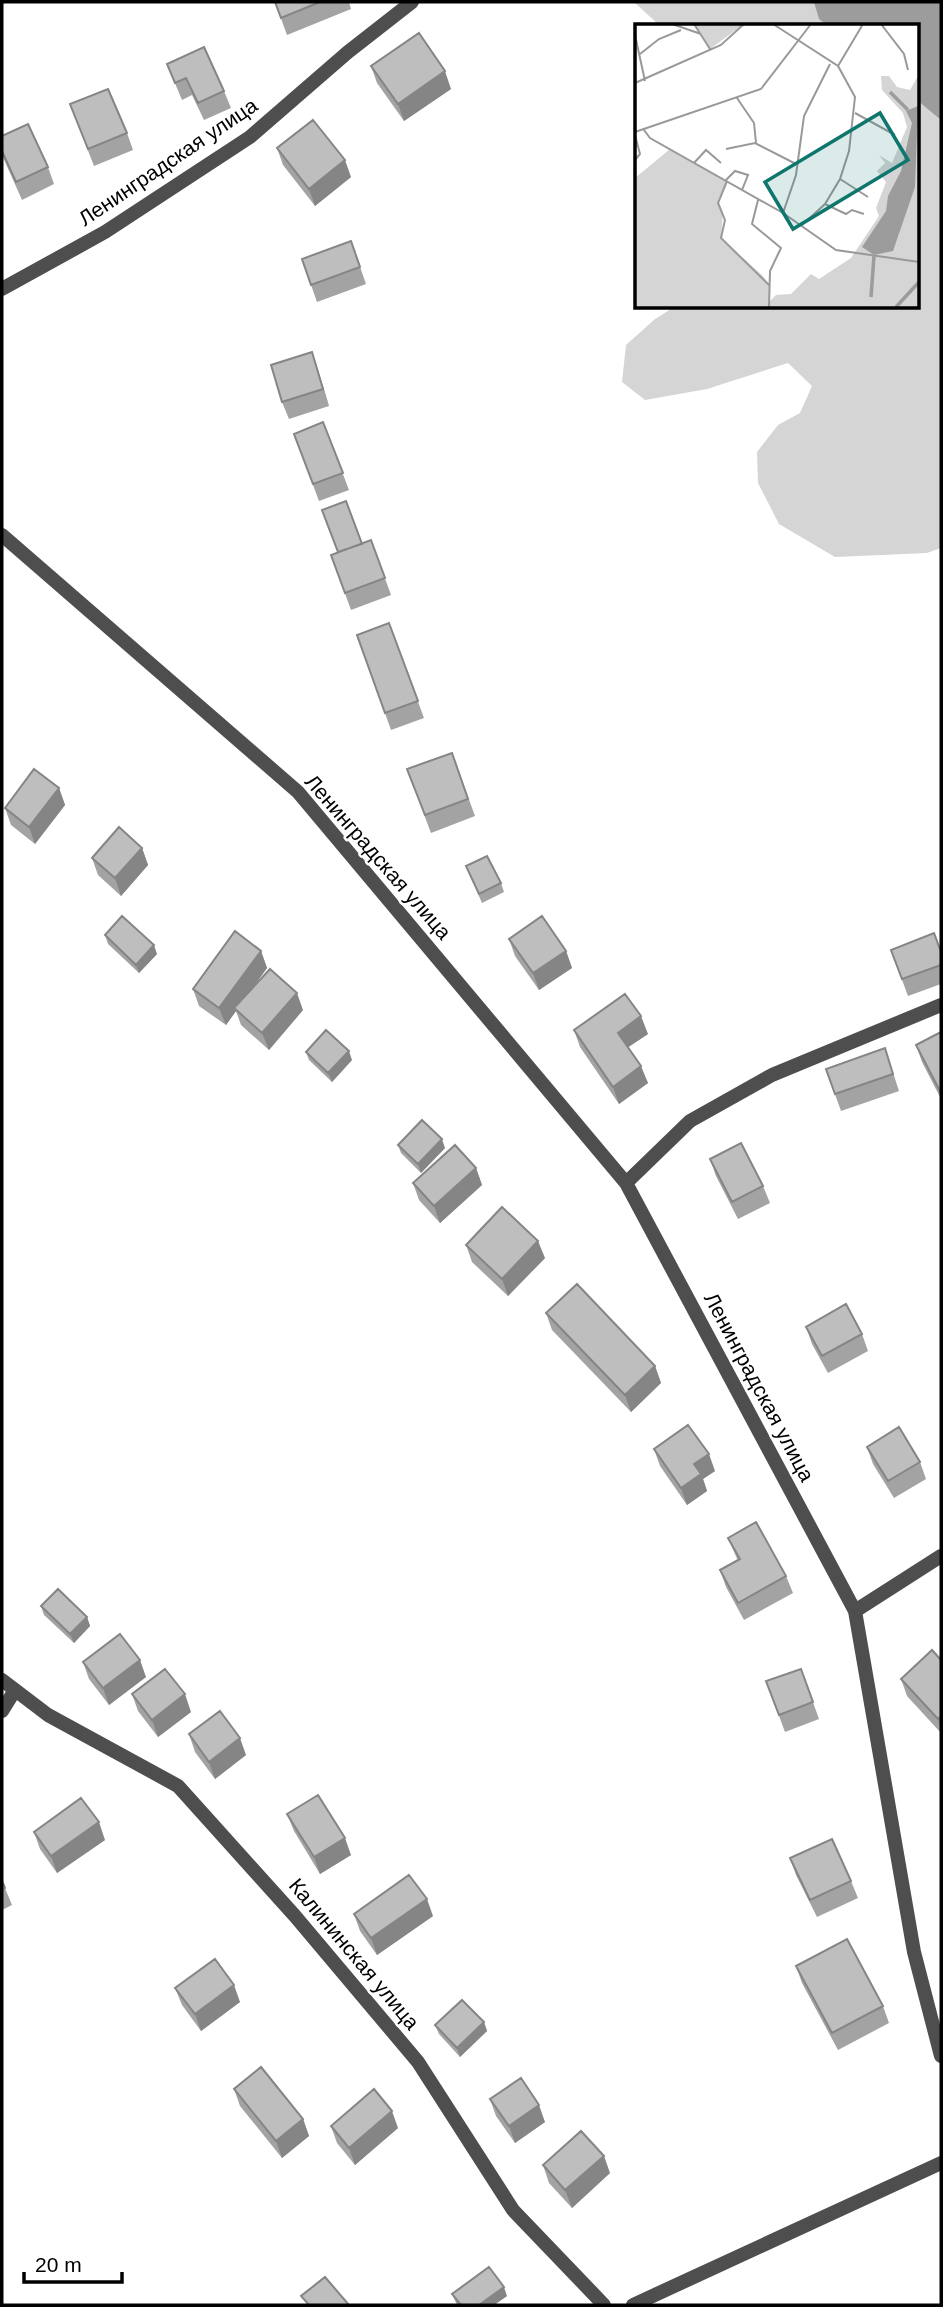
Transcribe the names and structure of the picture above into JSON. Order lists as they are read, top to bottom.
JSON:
{
  "streets": {
    "street": ["Ленинградская улица", "Калининская улица"]
  },
  "scale_bar": "20 m"
}
